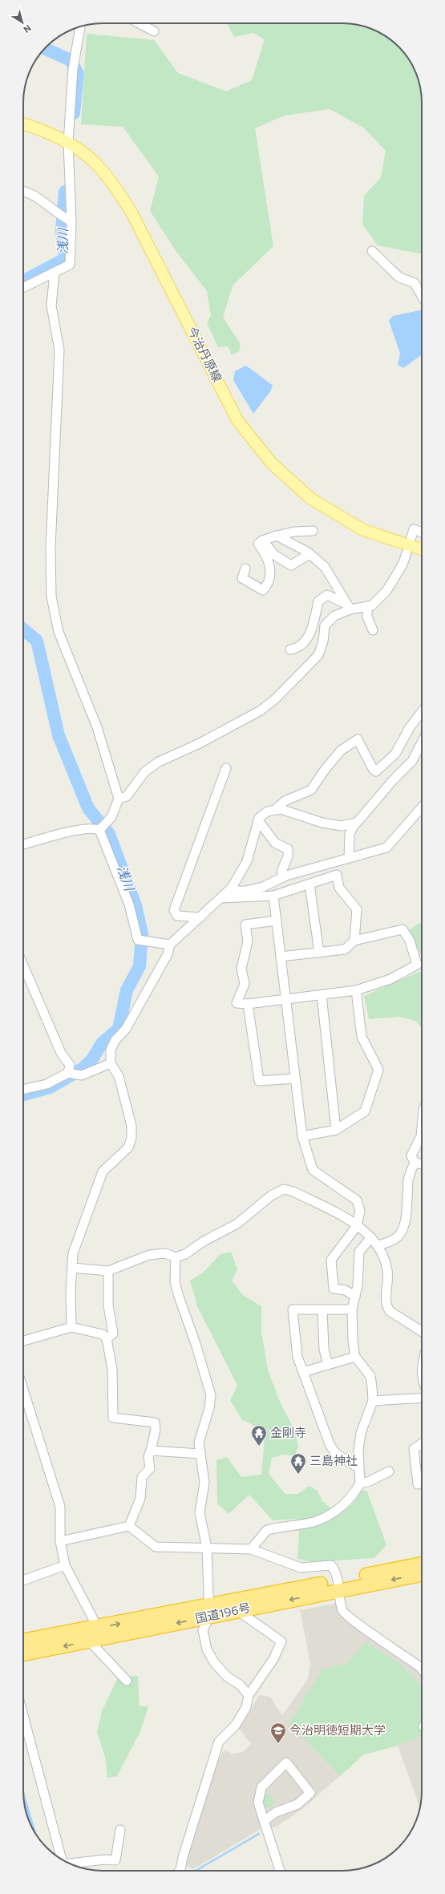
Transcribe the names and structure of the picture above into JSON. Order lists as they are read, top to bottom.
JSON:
{
  "streets": {
    "highway": ["国道196号"],
    "main road": ["今治丹原線"]
  },
  "water": ["浅川"],
  "places": {
    "temple": ["金剛寺", "三島神社"],
    "school or university": ["今治明徳短期大学"]
  },
  "north": "bottom right"
}
